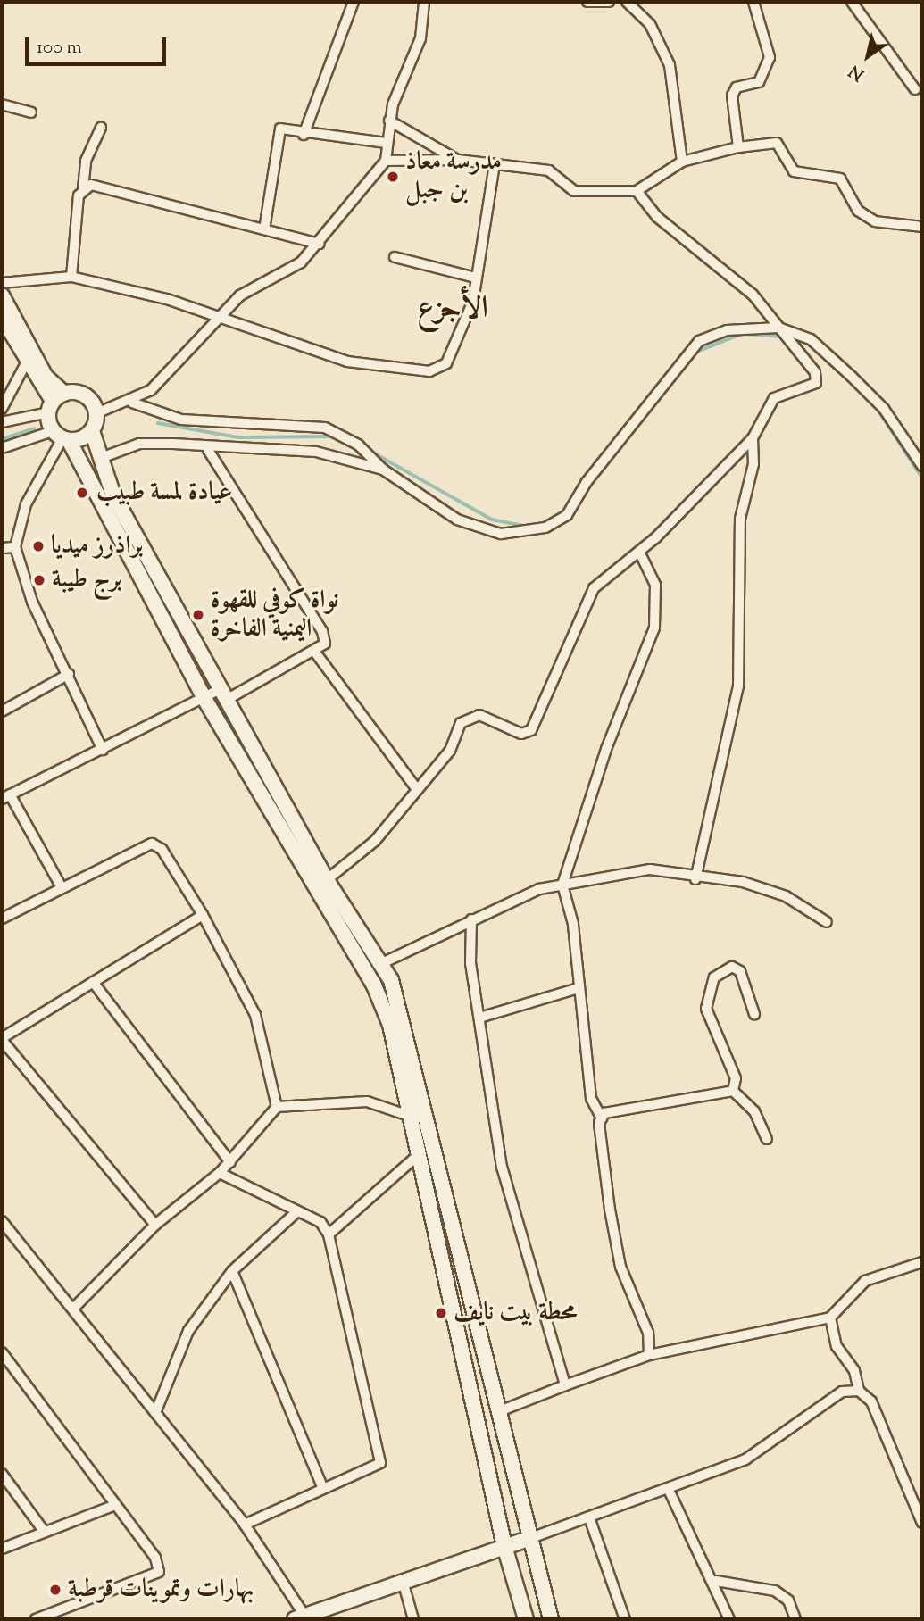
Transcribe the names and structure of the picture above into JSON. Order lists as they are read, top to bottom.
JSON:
{
  "districts": ["الأجزع"],
  "places": [
    "مدرسة معاذ بن جبل",
    "عيادة لمسة طبيب",
    "براذرز ميديا",
    "برج طيبة",
    "نواة كوفي للقهوة اليمنية الفاخرة",
    "محطة بيت نايف",
    "بهارات وتموينات قرطبة"
  ],
  "scale_bar": "100 m",
  "north": "bottom left"
}
